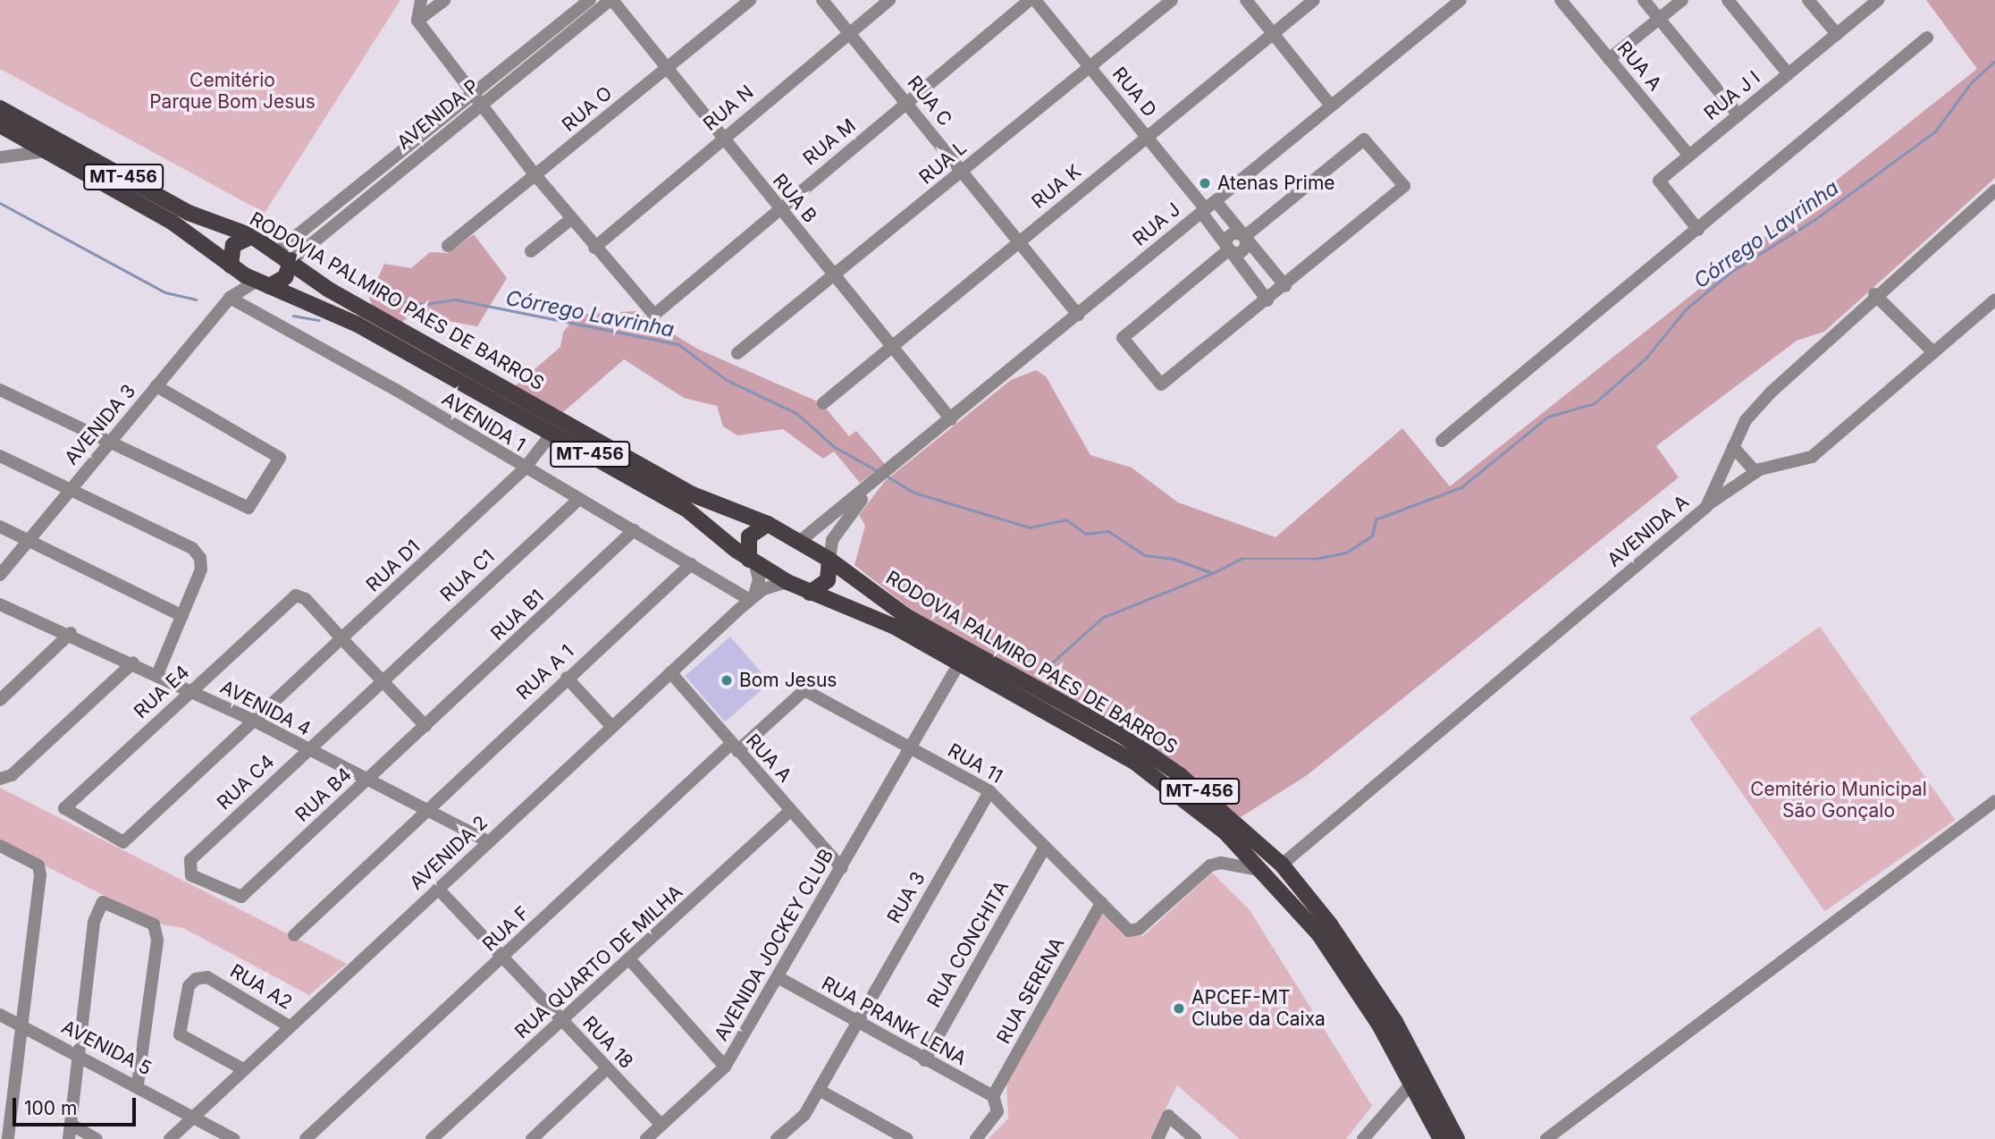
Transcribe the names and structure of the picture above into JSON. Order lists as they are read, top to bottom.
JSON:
{
  "streets": {
    "main road": ["MT-456", "RODOVIA PALMIRO PAES DE BARROS"],
    "street": [
      "RUA A",
      "RUA D",
      "RUA J I",
      "RUA C",
      "RUA N",
      "RUA O",
      "AVENIDA P",
      "RUA M",
      "RUA L",
      "RUA K",
      "RUA B",
      "RUA J",
      "AVENIDA 1",
      "AVENIDA 3",
      "AVENIDA A",
      "RUA D1",
      "RUA C1",
      "RUA B1",
      "RUA A 1",
      "RUA E4",
      "AVENIDA 4",
      "RUA 11",
      "RUA C4",
      "RUA B4",
      "AVENIDA 2",
      "RUA 3",
      "RUA F",
      "RUA CONCHITA",
      "AVENIDA JOCKEY CLUB",
      "RUA QUARTO DE MILHA",
      "RUA A2",
      "RUA SERENA",
      "RUA PRANK LENA",
      "RUA 18",
      "AVENIDA 5"
    ]
  },
  "crossings": [
    ["RUA A", "RUA J I"],
    ["RUA A", "AVENIDA 2"],
    ["RUA A", "RUA F"],
    ["RUA A", "AVENIDA JOCKEY CLUB"],
    ["RUA A", "RUA QUARTO DE MILHA"],
    ["RUA D", "RUA L"],
    ["RUA D", "RUA K"],
    ["RUA D", "RUA J"],
    ["RUA C", "RUA N"],
    ["RUA C", "RUA M"],
    ["RUA C", "RUA L"],
    ["RUA C", "RUA K"],
    ["RUA C", "RUA J"],
    ["RUA N", "RUA M"],
    ["RUA N", "RUA B"],
    ["RUA O", "RUA B"],
    ["AVENIDA P", "RUA B"],
    ["AVENIDA P", "RODOVIA PALMIRO PAES DE BARROS"],
    ["RUA M", "RUA B"],
    ["RUA L", "RUA B"],
    ["RUA K", "RUA B"],
    ["RUA B", "RUA J"],
    ["RUA J", "RODOVIA PALMIRO PAES DE BARROS"],
    ["RODOVIA PALMIRO PAES DE BARROS", "AVENIDA 3"],
    ["RODOVIA PALMIRO PAES DE BARROS", "AVENIDA A"],
    ["RODOVIA PALMIRO PAES DE BARROS", "RUA D1"],
    ["RODOVIA PALMIRO PAES DE BARROS", "RUA 11"],
    ["RODOVIA PALMIRO PAES DE BARROS", "AVENIDA 2"],
    ["AVENIDA 1", "AVENIDA 3"],
    ["AVENIDA 1", "RUA D1"],
    ["AVENIDA 1", "RUA C1"],
    ["AVENIDA 1", "RUA B1"],
    ["AVENIDA 1", "RUA A 1"],
    ["AVENIDA 1", "AVENIDA 2"],
    ["RUA D1", "RUA E4"],
    ["RUA D1", "AVENIDA 4"],
    ["RUA C1", "RUA C4"],
    ["RUA B1", "RUA B4"],
    ["RUA A 1", "AVENIDA 4"],
    ["RUA E4", "AVENIDA 4"],
    ["AVENIDA 4", "RUA C4"],
    ["AVENIDA 4", "RUA B4"],
    ["AVENIDA 4", "AVENIDA 2"],
    ["RUA 11", "RUA 3"],
    ["RUA 11", "RUA F"],
    ["RUA 11", "RUA CONCHITA"],
    ["RUA 11", "AVENIDA JOCKEY CLUB"],
    ["RUA 11", "RUA SERENA"],
    ["RUA C4", "RUA B4"],
    ["AVENIDA 2", "RUA A2"],
    ["AVENIDA 2", "AVENIDA 5"],
    ["RUA 3", "RUA PRANK LENA"],
    ["RUA F", "RUA 18"],
    ["RUA CONCHITA", "RUA PRANK LENA"],
    ["AVENIDA JOCKEY CLUB", "RUA PRANK LENA"],
    ["AVENIDA JOCKEY CLUB", "RUA 18"],
    ["RUA QUARTO DE MILHA", "RUA 18"],
    ["RUA SERENA", "RUA PRANK LENA"]
  ],
  "water": ["Córrego Lavrinha"],
  "parks": ["Cemitério Parque Bom Jesus", "Cemitério Municipal São Gonçalo"],
  "places": ["Atenas Prime", "Bom Jesus", "APCEF-MT Clube da Caixa"],
  "scale_bar": "100 m"
}
